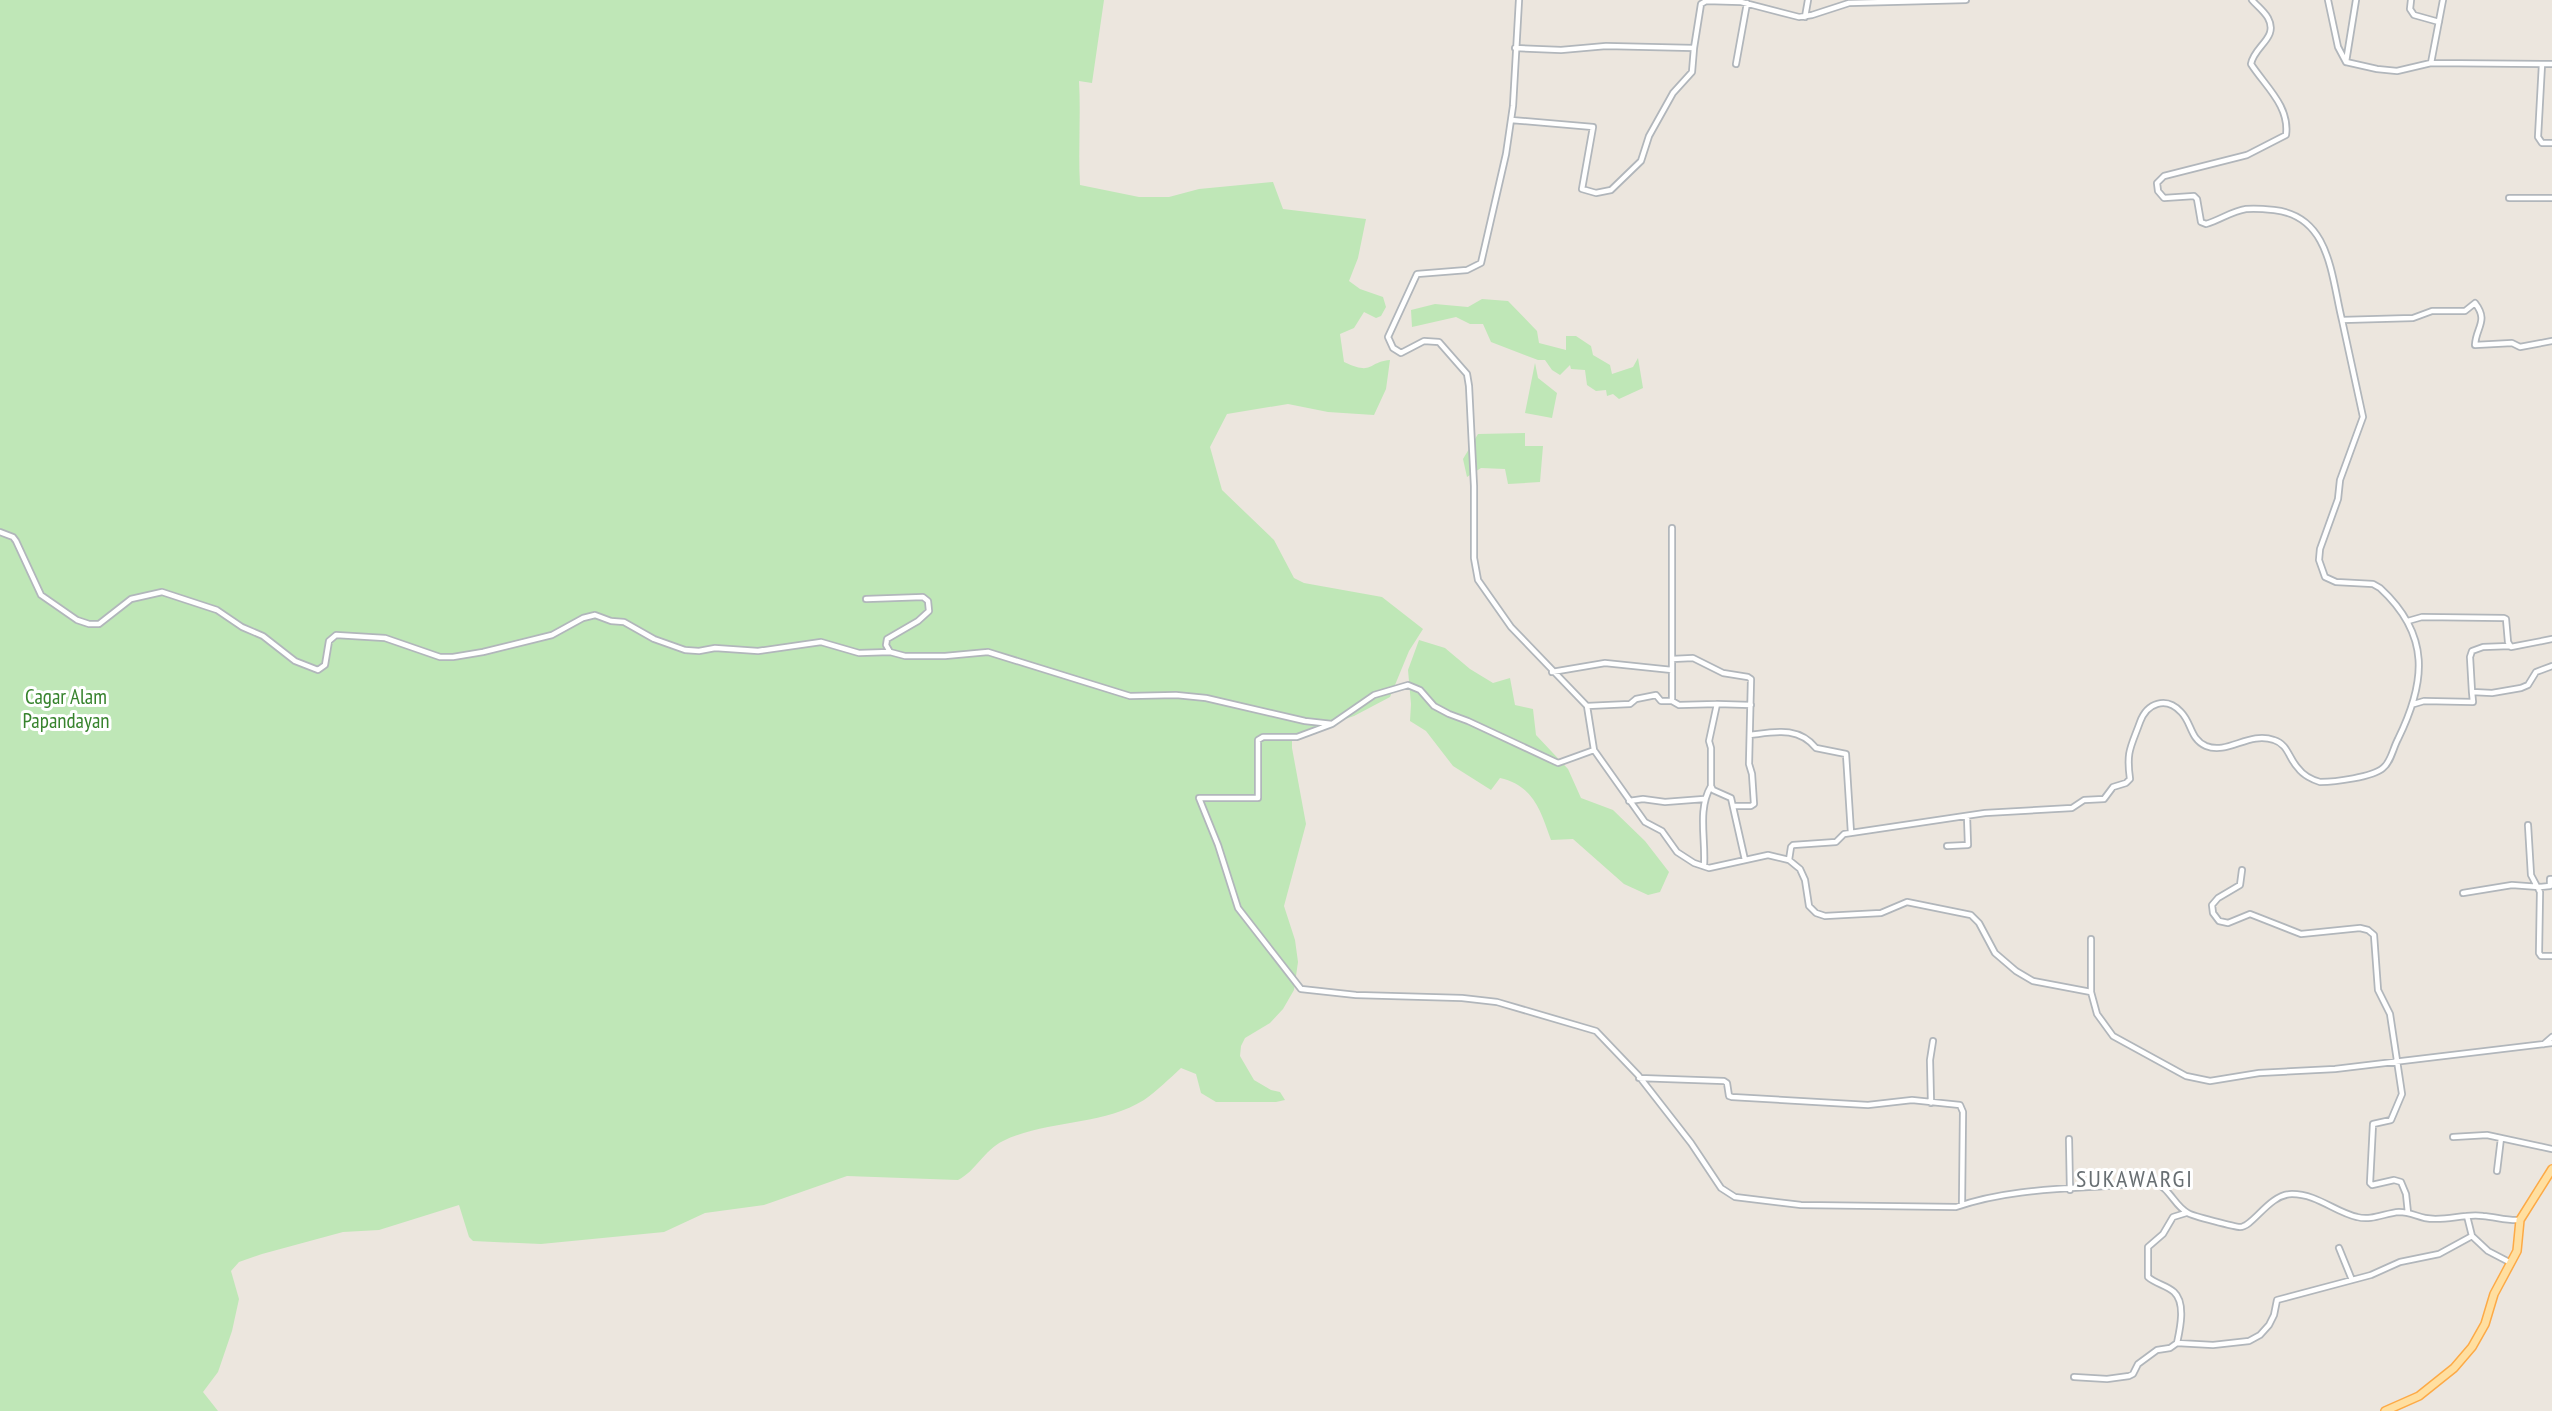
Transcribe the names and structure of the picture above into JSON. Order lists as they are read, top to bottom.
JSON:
{
  "districts": ["SUKAWARGI"],
  "parks": ["Cagar Alam Papandayan"]
}
